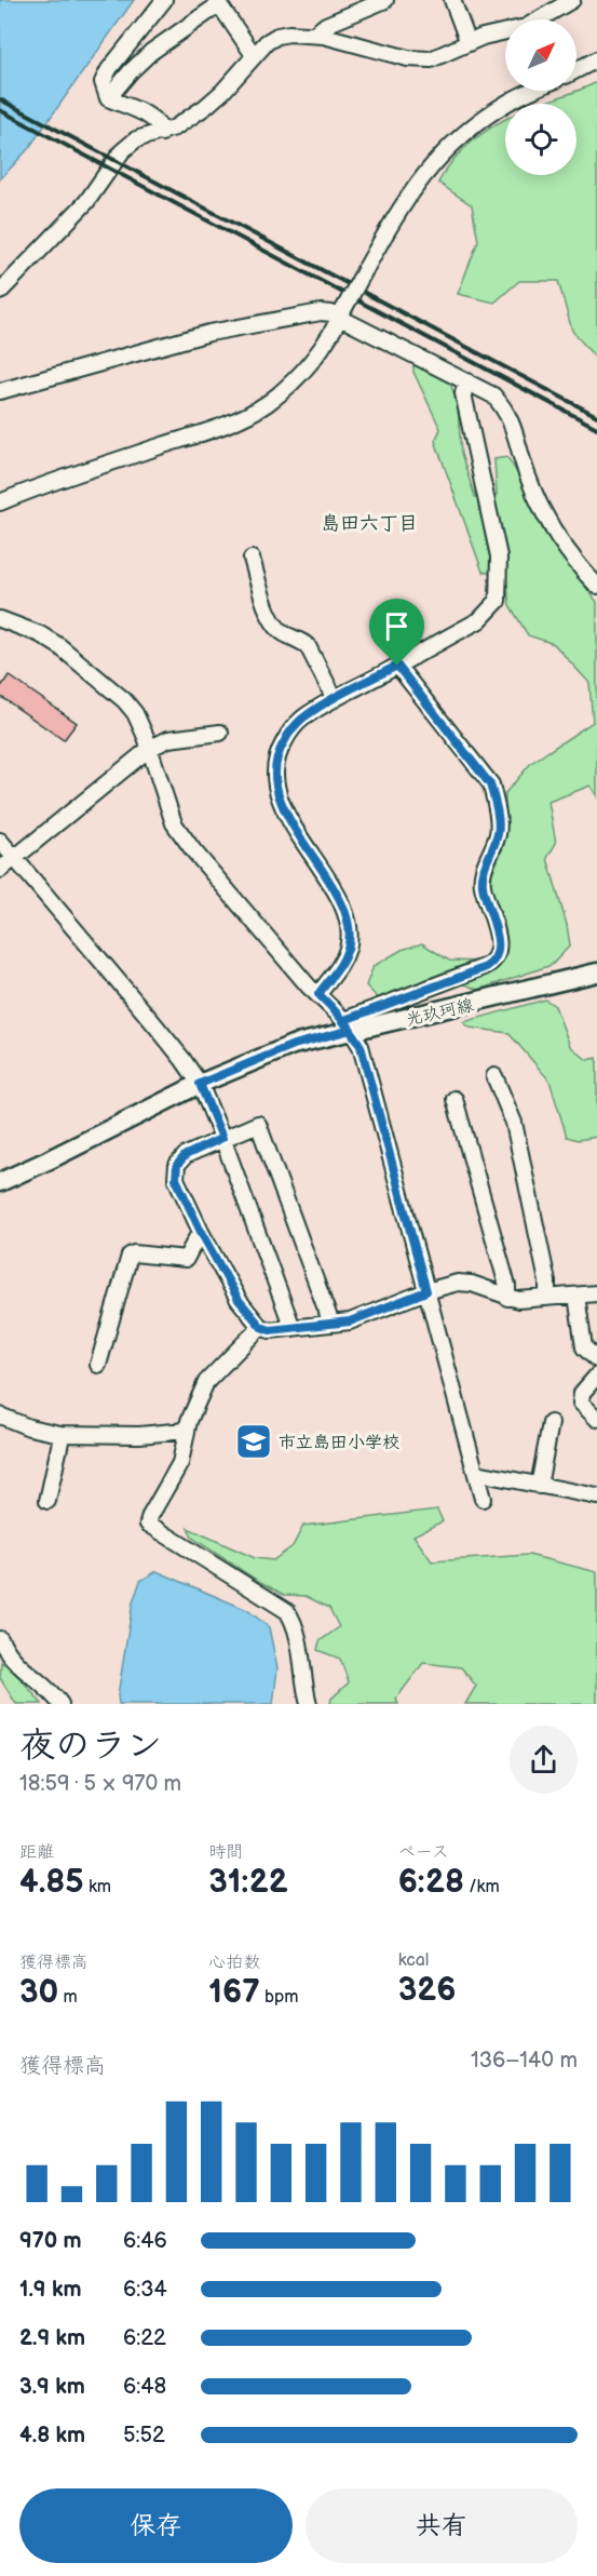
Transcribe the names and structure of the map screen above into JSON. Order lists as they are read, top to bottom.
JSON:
{
  "streets": {
    "main road": ["光玖珂線"]
  },
  "districts": ["島田六丁目"],
  "places": {
    "school or university": ["市立島田小学校"]
  },
  "north": "top right",
  "page": {
    "heading": ["夜のラン", "18:59 · 5 × 970 m"],
    "stats": [
      ["距離", "4.85 km"],
      ["時間", "31:22"],
      ["ペース", "6:28 /km"],
      ["獲得標高", "30 m"],
      ["心拍数", "167 bpm"],
      ["kcal", "326"]
    ],
    "chart": ["獲得標高", "136–140 m"],
    "list": [
      {
        "name": "970 m",
        "note": "6:46"
      },
      {
        "name": "1.9 km",
        "note": "6:34"
      },
      {
        "name": "2.9 km",
        "note": "6:22"
      },
      {
        "name": "3.9 km",
        "note": "6:48"
      },
      {
        "name": "4.8 km",
        "note": "5:52"
      }
    ],
    "buttons": ["保存", "共有"]
  }
}
